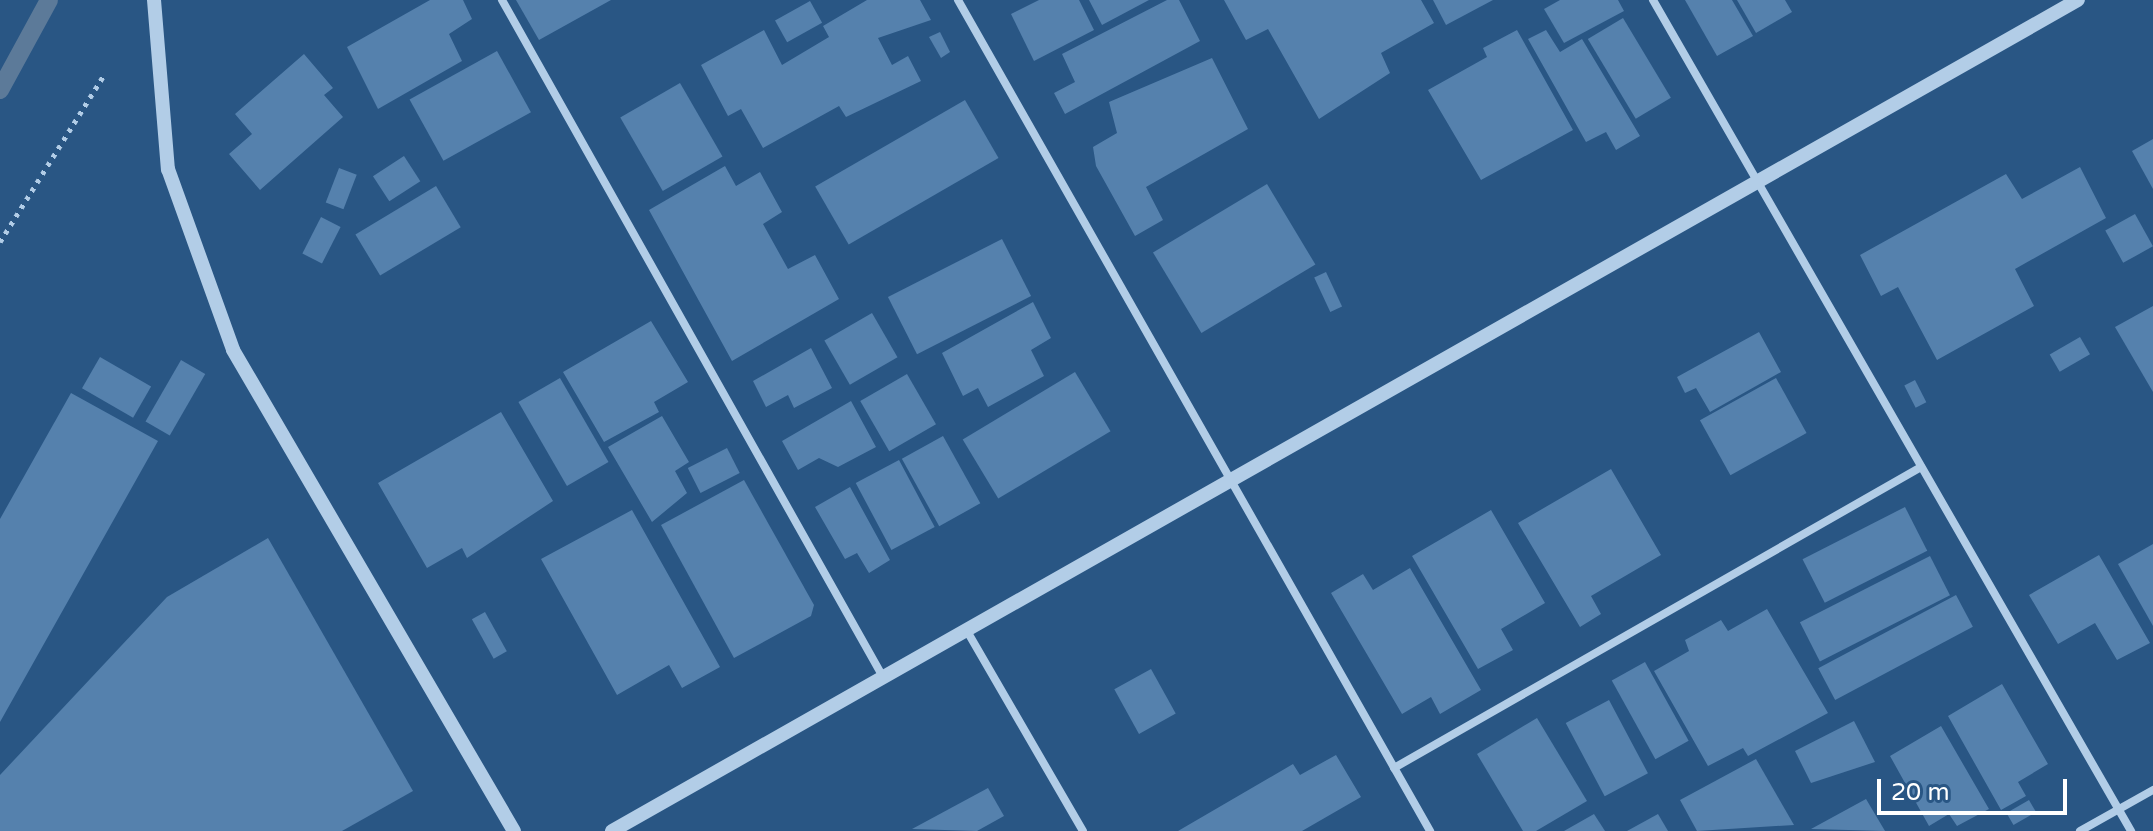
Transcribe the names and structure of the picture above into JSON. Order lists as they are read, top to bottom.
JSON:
{
  "scale_bar": "20 m"
}
